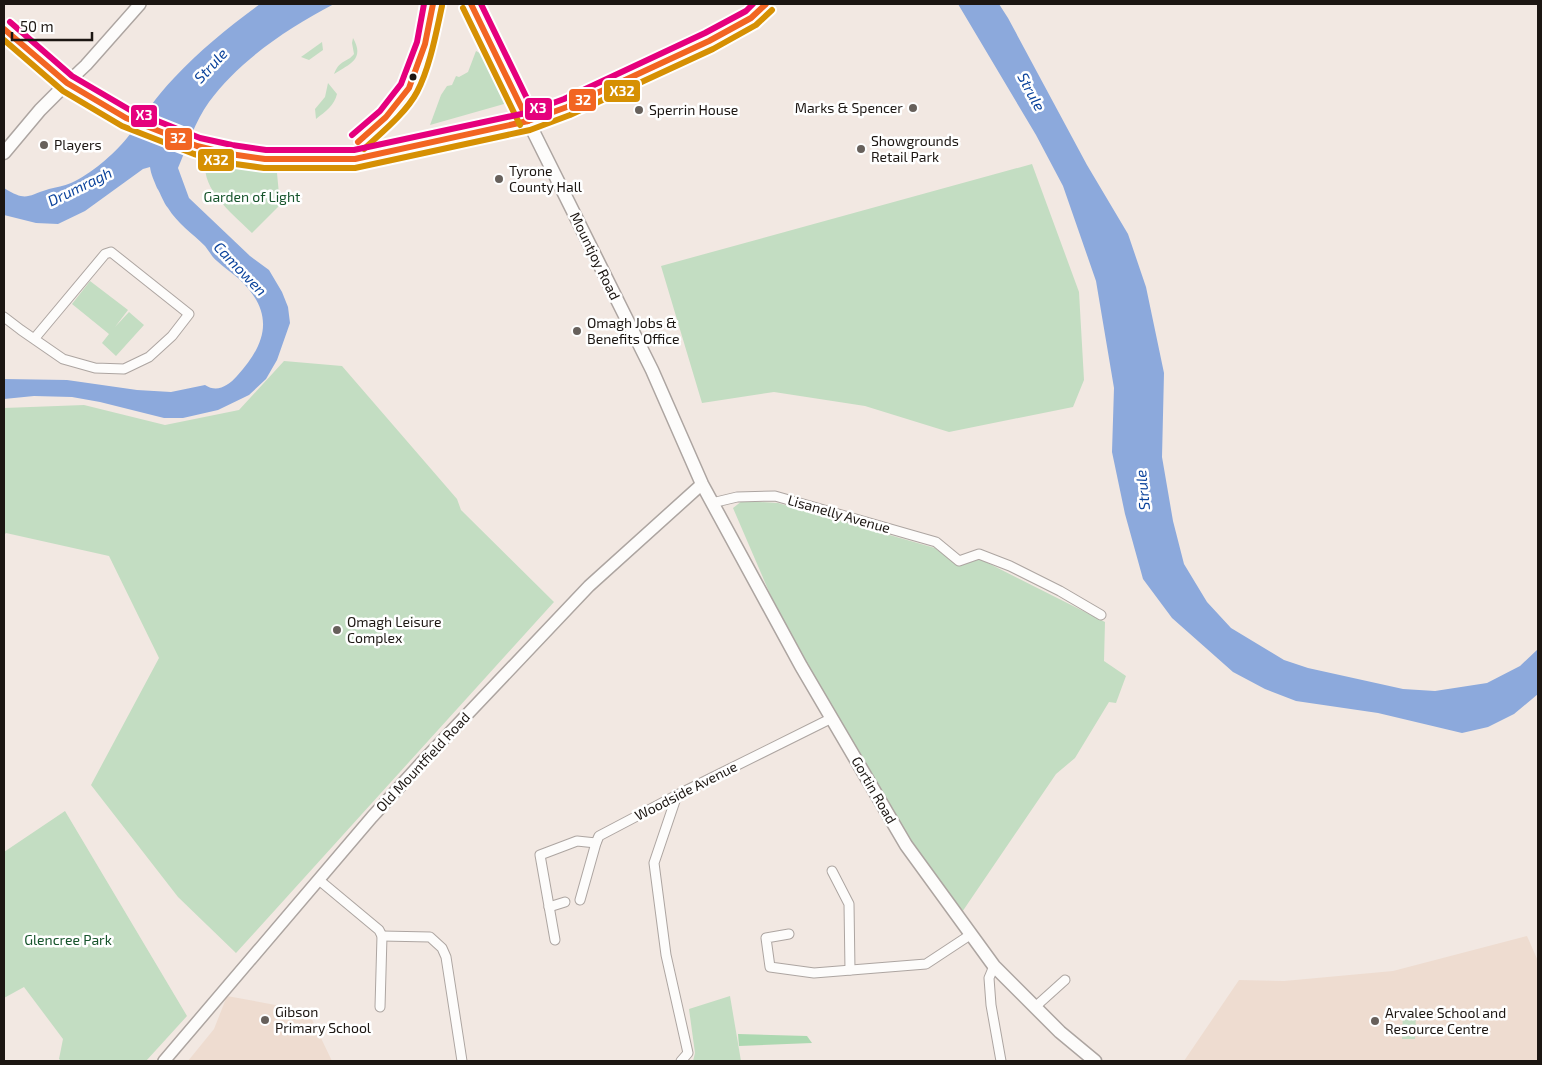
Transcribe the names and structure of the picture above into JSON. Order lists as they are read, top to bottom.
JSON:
{
  "streets": {
    "main road": ["Mountjoy Road", "Gortin Road"],
    "street": ["Lisanelly Avenue", "Old Mountfield Road", "Woodside Avenue"]
  },
  "crossings": [
    ["Mountjoy Road", "Old Mountfield Road"],
    ["Mountjoy Road", "Gortin Road"],
    ["Lisanelly Avenue", "Gortin Road"],
    ["Old Mountfield Road", "Gortin Road"],
    ["Gortin Road", "Woodside Avenue"]
  ],
  "water": ["Strule", "Drumragh", "Camowen"],
  "parks": ["Garden of Light", "Glencree Park"],
  "places": [
    "Marks & Spencer",
    "Sperrin House",
    "Players",
    "Showgrounds Retail Park",
    "Tyrone County Hall",
    "Omagh Jobs & Benefits Office",
    "Omagh Leisure Complex",
    "Gibson Primary School",
    "Arvalee School and Resource Centre"
  ],
  "lines": ["transit line 32", "transit line X3", "transit line X32"],
  "scale_bar": "50 m"
}
